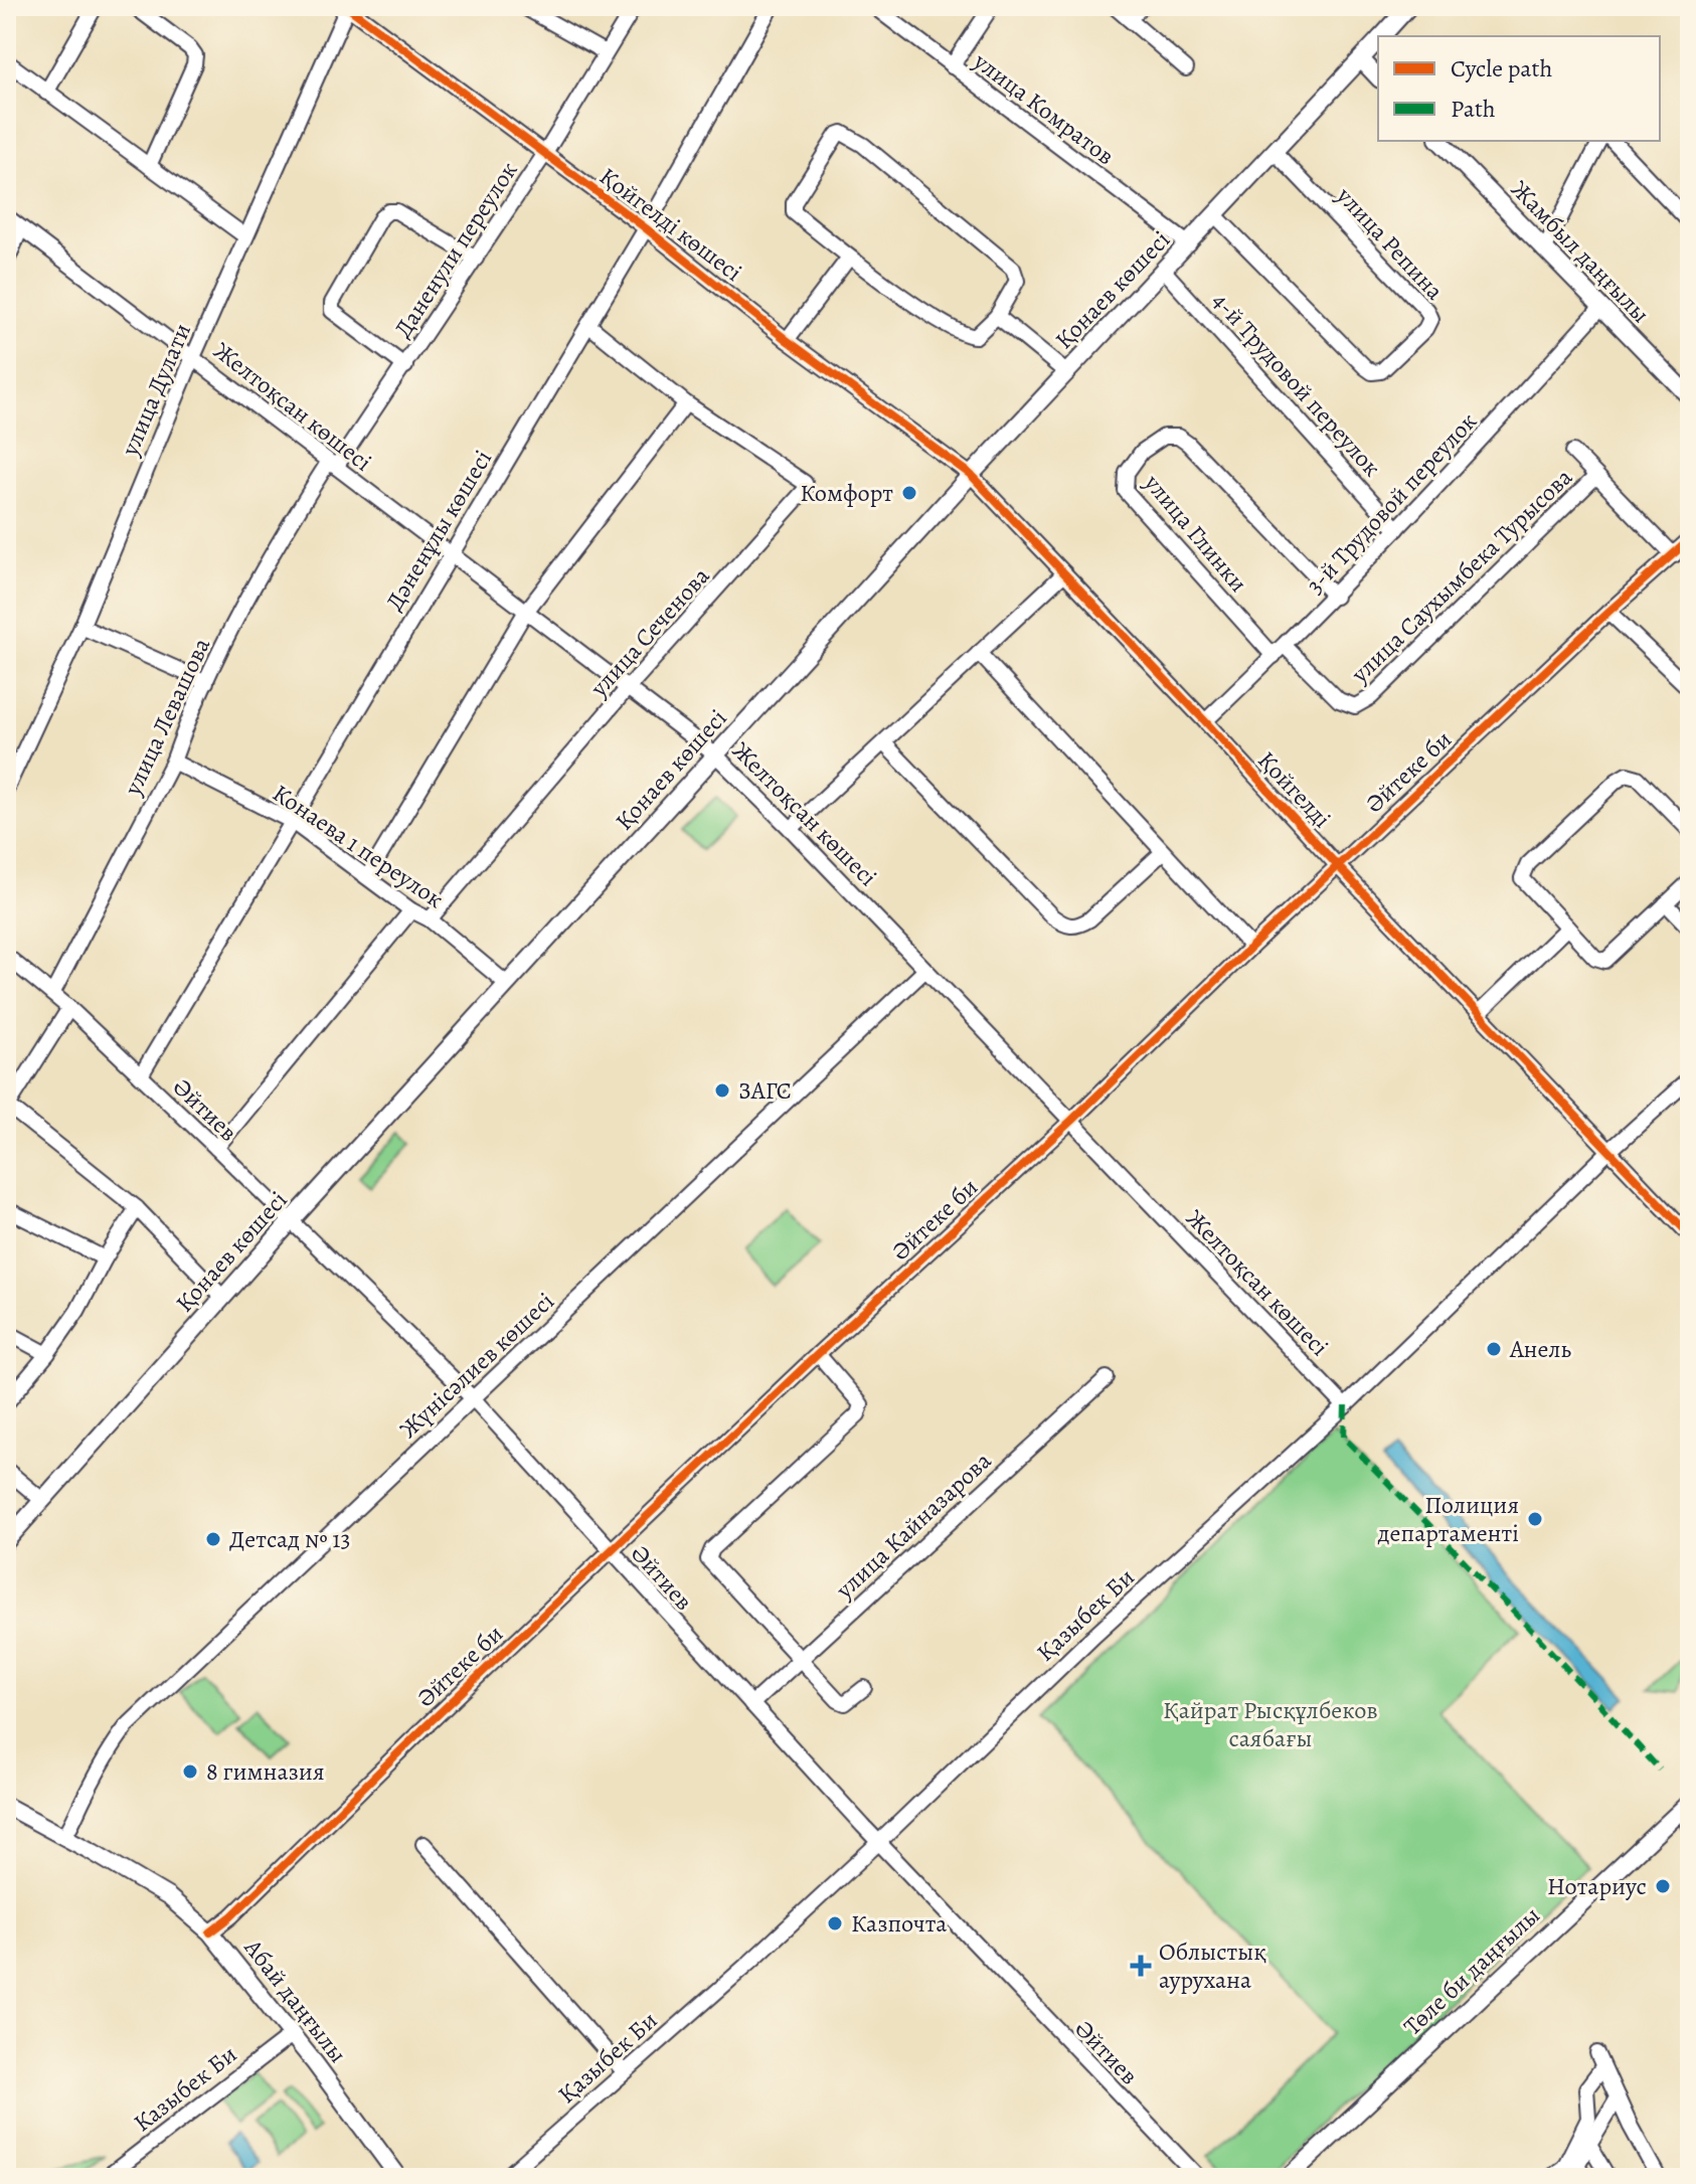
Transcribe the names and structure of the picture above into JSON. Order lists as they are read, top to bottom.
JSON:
{
  "streets": {
    "main road": [
      "Жамбыл даңғылы",
      "Қонаев көшесі",
      "Төле би даңғылы",
      "Абай даңғылы"
    ],
    "street": [
      "улица Комратов",
      "Қойгелді көшесі",
      "улица Репина",
      "Даненули переулок",
      "4-й Трудовой переулок",
      "улица Дулати",
      "Желтоқсан көшесі",
      "3-й Трудовой переулок",
      "Дәненұлы көшесі",
      "улица Глинки",
      "улица Саухымбека Турысова",
      "улица Сеченова",
      "улица Левашова",
      "Әйтеке би",
      "Қойгелді",
      "Конаева 1 переулок",
      "Әйтиев",
      "Жүнісәлиев көшесі",
      "улица Кайназарова",
      "Қазыбек Би",
      "Казыбек Би"
    ]
  },
  "crossings": [
    ["улица Комратов", "Қонаев көшесі"],
    ["Қойгелді көшесі", "Даненули переулок"],
    ["Қойгелді көшесі", "Қонаев көшесі"],
    ["Қойгелді көшесі", "улица Дулати"],
    ["Қойгелді көшесі", "Дәненұлы көшесі"],
    ["Қойгелді көшесі", "Қойгелді"],
    ["улица Репина", "Қонаев көшесі"],
    ["Даненули переулок", "Желтоқсан көшесі"],
    ["Даненули переулок", "улица Левашова"],
    ["Жамбыл даңғылы", "3-й Трудовой переулок"],
    ["Қонаев көшесі", "4-й Трудовой переулок"],
    ["Қонаев көшесі", "Желтоқсан көшесі"],
    ["Қонаев көшесі", "Қойгелді"],
    ["Қонаев көшесі", "Конаева 1 переулок"],
    ["Қонаев көшесі", "Әйтиев"],
    ["4-й Трудовой переулок", "3-й Трудовой переулок"],
    ["улица Дулати", "Желтоқсан көшесі"],
    ["Желтоқсан көшесі", "Дәненұлы көшесі"],
    ["Желтоқсан көшесі", "улица Сеченова"],
    ["Желтоқсан көшесі", "улица Левашова"],
    ["Желтоқсан көшесі", "Әйтеке би"],
    ["Желтоқсан көшесі", "Жүнісәлиев көшесі"],
    ["Желтоқсан көшесі", "Қазыбек Би"],
    ["3-й Трудовой переулок", "улица Глинки"],
    ["3-й Трудовой переулок", "улица Саухымбека Турысова"],
    ["3-й Трудовой переулок", "Қойгелді"],
    ["Дәненұлы көшесі", "улица Сеченова"],
    ["Дәненұлы көшесі", "Конаева 1 переулок"],
    ["Дәненұлы көшесі", "Әйтиев"],
    ["улица Глинки", "улица Саухымбека Турысова"],
    ["улица Сеченова", "Конаева 1 переулок"],
    ["улица Левашова", "Конаева 1 переулок"],
    ["улица Левашова", "Әйтиев"],
    ["Әйтеке би", "Қойгелді"],
    ["Әйтеке би", "Әйтиев"],
    ["Әйтеке би", "Абай даңғылы"],
    ["Қойгелді", "Қазыбек Би"],
    ["Әйтиев", "Жүнісәлиев көшесі"],
    ["Әйтиев", "улица Кайназарова"],
    ["Әйтиев", "Қазыбек Би"],
    ["Жүнісәлиев көшесі", "Абай даңғылы"],
    ["Абай даңғылы", "Казыбек Би"]
  ],
  "parks": ["Қайрат Рысқұлбеков саябағы"],
  "places": {
    "other": [
      "Комфорт",
      "ЗАГС",
      "Анель",
      "Полиция департаменті",
      "Детсад № 13",
      "8 гимназия",
      "Нотариус",
      "Казпочта"
    ],
    "health": ["Облыстық аурухана"]
  },
  "legend": ["Cycle path", "Path"]
}
